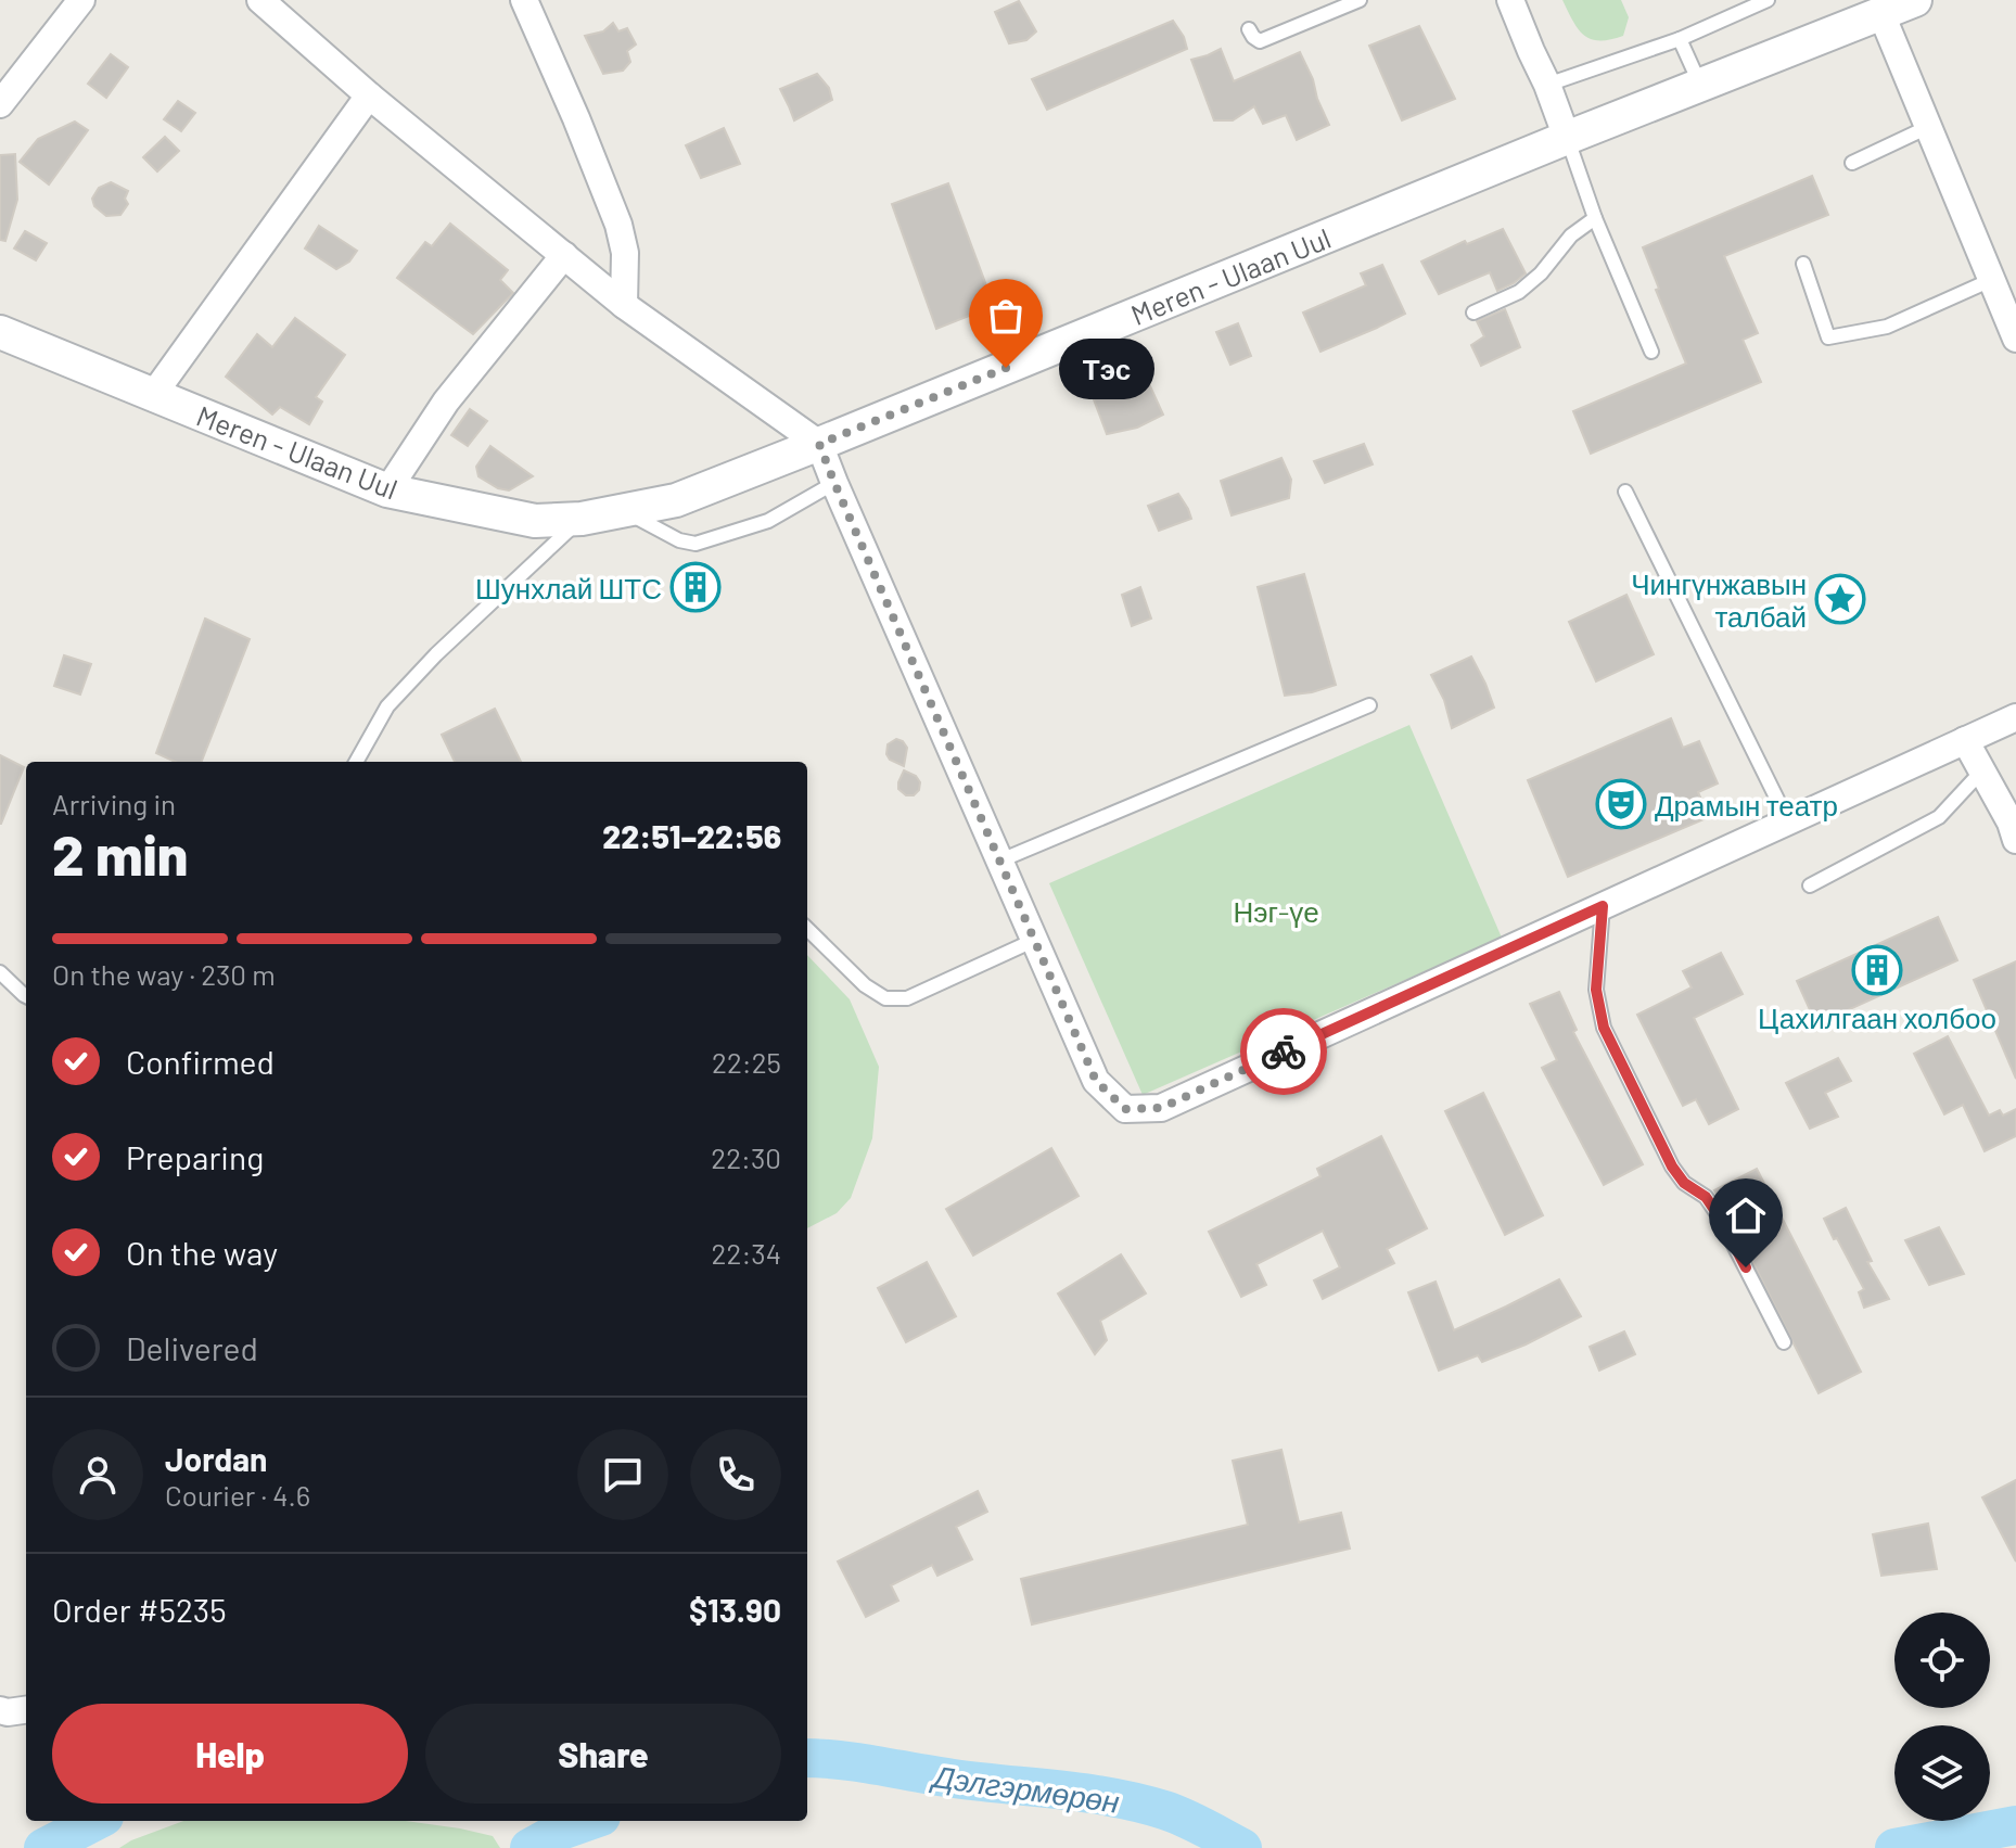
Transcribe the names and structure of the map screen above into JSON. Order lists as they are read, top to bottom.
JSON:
{
  "streets": {
    "street": ["Meren - Ulaan Uul"]
  },
  "water": ["Дэлгэрмөрөн"],
  "parks": ["Нэг-үе"],
  "places": {
    "other": ["Тэс"],
    "building": ["Шунхлай ШТС", "Цахилгаан холбоо"],
    "place": ["Чингүнжавын талбай"],
    "theatre": ["Драмын театр"]
  },
  "page": {
    "bubble": "Тэс",
    "heading": ["2 min", "Arriving in", "22:51–22:56"],
    "panel": [
      "Jordan",
      "Courier · 4.6",
      "Order #5235",
      "$13.90"
    ],
    "bar": "On the way · 230 m",
    "list": [
      ["Confirmed", "22:25"],
      ["Preparing", "22:30"],
      ["On the way", "22:34"],
      "Delivered"
    ],
    "buttons": ["Help", "Share"]
  }
}
